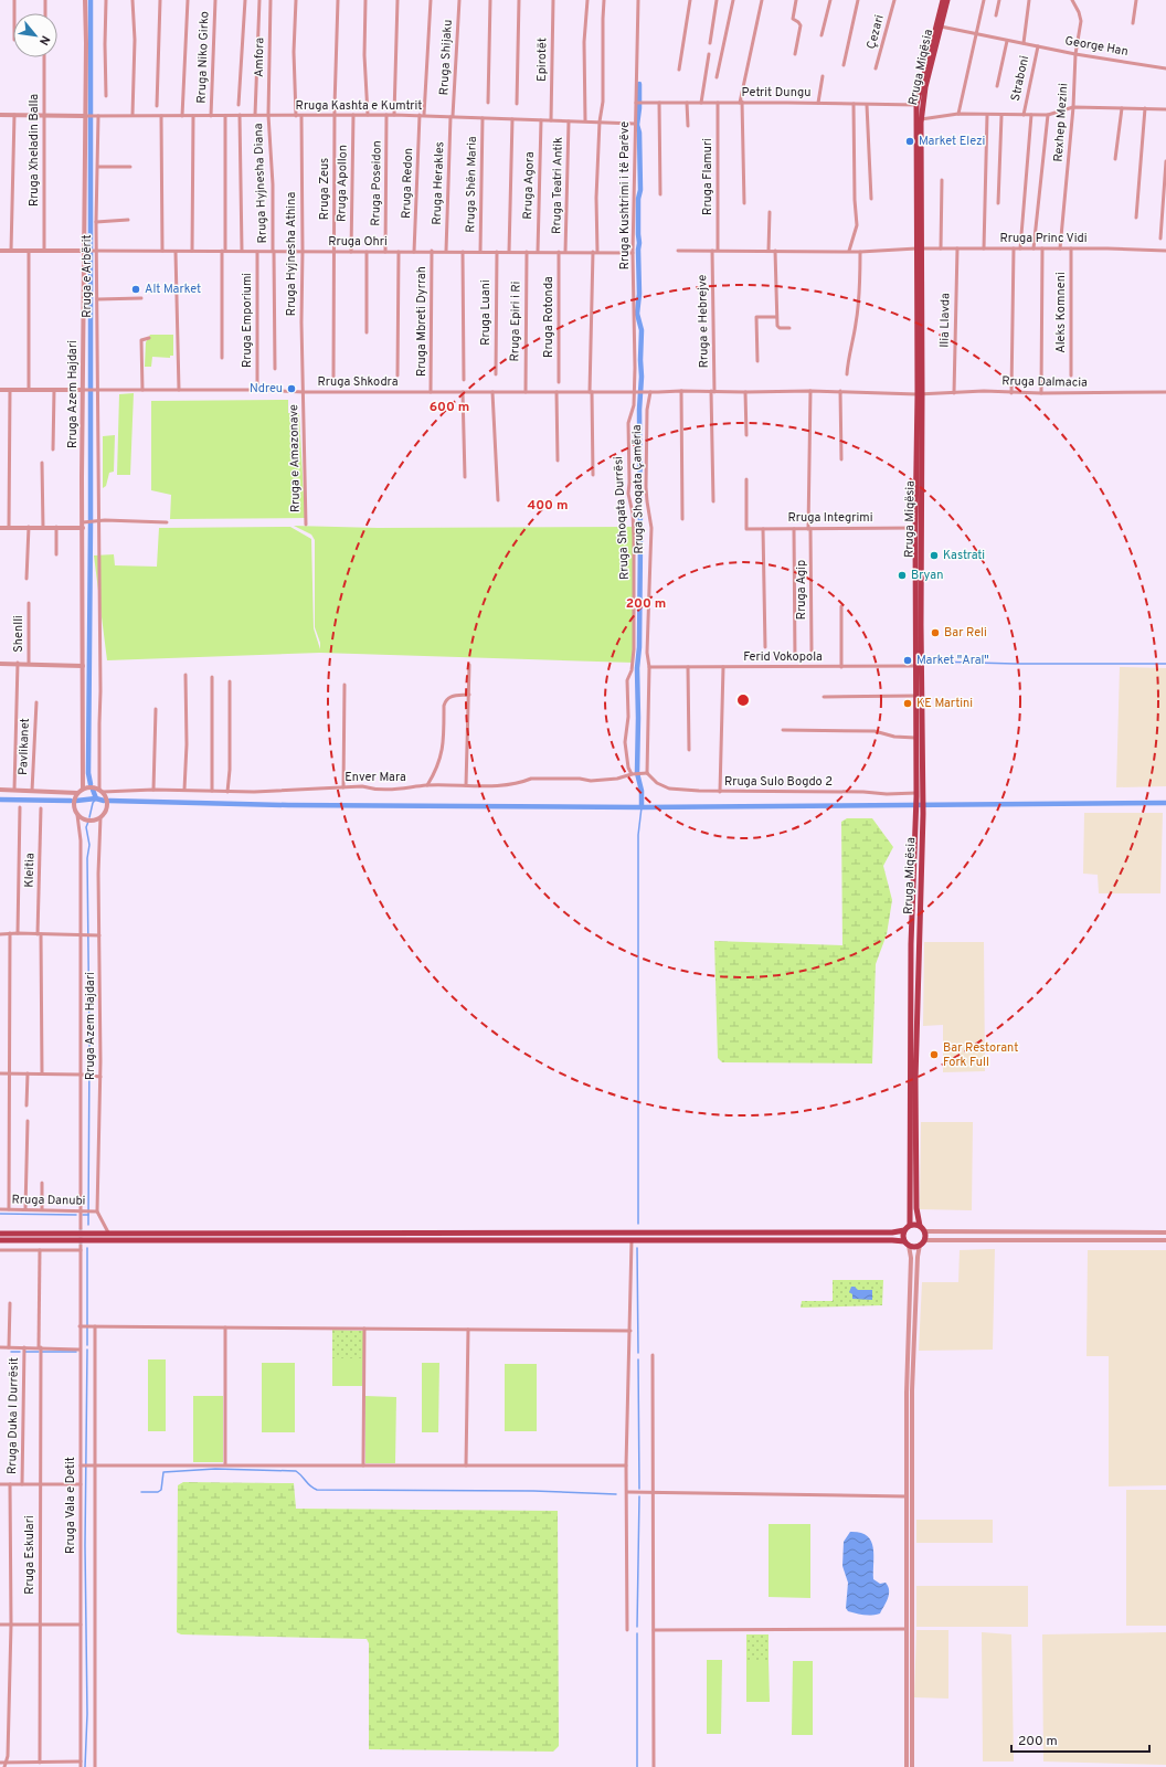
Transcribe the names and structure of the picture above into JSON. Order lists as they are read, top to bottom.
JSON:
{
  "streets": {
    "main road": ["Rruga Miqësia"],
    "street": [
      "Çezari",
      "George Han",
      "Rruga Niko Girko",
      "Amfora",
      "Rruga Shijaku",
      "Epirotët",
      "Straboni",
      "Petrit Dungu",
      "Rruga Kashta e Kumtrit",
      "Rexhep Mezini",
      "Rruga Xheladin Balla",
      "Rruga Flamuri",
      "Rruga Hyjnesha Diana",
      "Rruga Apollon",
      "Rruga Poseidon",
      "Rruga Redon",
      "Rruga Herakles",
      "Rruga Shën Maria",
      "Rruga Agora",
      "Rruga Teatri Antik",
      "Rruga Zeus",
      "Rruga Kushtrimi i të Parëve",
      "Rruga Princ Vidi",
      "Rruga Ohri",
      "Rruga Hyjnesha Athina",
      "Rruga e Arbërit",
      "Rruga Luani",
      "Aleks Komneni",
      "Rruga Rotonda",
      "Rruga Emporiumi",
      "Ilia Llavda",
      "Rruga Mbreti Dyrrah",
      "Rruga Epiri i Ri",
      "Rruga e Hebrejve",
      "Rruga Shkodra",
      "Rruga Dalmacia",
      "Rruga Azem Hajdari",
      "Rruga e Amazonave",
      "Rruga Shoqata Çamëria",
      "Rruga Shoqata Durrësi",
      "Rruga Integrimi",
      "Rruga Agip",
      "Shenlli",
      "Ferid Vokopola",
      "Pavlikanet",
      "Enver Mara",
      "Rruga Sulo Bogdo 2",
      "Kleitia",
      "Rruga Danubi",
      "Rruga Duka I Durrësit",
      "Rruga Vala e Detit",
      "Rruga Eskulari"
    ]
  },
  "crossings": [
    ["George Han", "Rruga Miqësia"],
    ["George Han", "Straboni"],
    ["George Han", "Rexhep Mezini"],
    ["Rruga Niko Girko", "Rruga Kashta e Kumtrit"],
    ["Amfora", "Rruga Kashta e Kumtrit"],
    ["Amfora", "Rruga Hyjnesha Diana"],
    ["Rruga Shijaku", "Rruga Kashta e Kumtrit"],
    ["Rruga Shijaku", "Rruga Herakles"],
    ["Epirotët", "Rruga Kashta e Kumtrit"],
    ["Rruga Miqësia", "Petrit Dungu"],
    ["Rruga Miqësia", "Rruga Princ Vidi"],
    ["Rruga Miqësia", "Rruga Dalmacia"],
    ["Rruga Miqësia", "Rruga Integrimi"],
    ["Rruga Miqësia", "Ferid Vokopola"],
    ["Rruga Miqësia", "Rruga Sulo Bogdo 2"],
    ["Petrit Dungu", "Rruga Flamuri"],
    ["Petrit Dungu", "Rruga Kushtrimi i të Parëve"],
    ["Rruga Kashta e Kumtrit", "Rruga Hyjnesha Diana"],
    ["Rruga Kashta e Kumtrit", "Rruga Apollon"],
    ["Rruga Kashta e Kumtrit", "Rruga Poseidon"],
    ["Rruga Kashta e Kumtrit", "Rruga Redon"],
    ["Rruga Kashta e Kumtrit", "Rruga Herakles"],
    ["Rruga Kashta e Kumtrit", "Rruga Shën Maria"],
    ["Rruga Kashta e Kumtrit", "Rruga Agora"],
    ["Rruga Kashta e Kumtrit", "Rruga Teatri Antik"],
    ["Rruga Kashta e Kumtrit", "Rruga Zeus"],
    ["Rruga Kashta e Kumtrit", "Rruga Kushtrimi i të Parëve"],
    ["Rruga Kashta e Kumtrit", "Rruga Hyjnesha Athina"],
    ["Rruga Kashta e Kumtrit", "Rruga e Arbërit"],
    ["Rruga Kashta e Kumtrit", "Rruga Azem Hajdari"],
    ["Rexhep Mezini", "Rruga Princ Vidi"],
    ["Rruga Flamuri", "Rruga Princ Vidi"],
    ["Rruga Hyjnesha Diana", "Rruga Ohri"],
    ["Rruga Apollon", "Rruga Ohri"],
    ["Rruga Poseidon", "Rruga Ohri"],
    ["Rruga Redon", "Rruga Ohri"],
    ["Rruga Herakles", "Rruga Ohri"],
    ["Rruga Shën Maria", "Rruga Ohri"],
    ["Rruga Agora", "Rruga Ohri"],
    ["Rruga Teatri Antik", "Rruga Ohri"],
    ["Rruga Zeus", "Rruga Ohri"],
    ["Rruga Kushtrimi i të Parëve", "Rruga Ohri"],
    ["Rruga Kushtrimi i të Parëve", "Rruga Shkodra"],
    ["Rruga Kushtrimi i të Parëve", "Rruga Shoqata Durrësi"],
    ["Rruga Princ Vidi", "Aleks Komneni"],
    ["Rruga Princ Vidi", "Ilia Llavda"],
    ["Rruga Princ Vidi", "Rruga e Hebrejve"],
    ["Rruga Ohri", "Rruga Hyjnesha Athina"],
    ["Rruga Ohri", "Rruga e Arbërit"],
    ["Rruga Ohri", "Rruga Luani"],
    ["Rruga Ohri", "Rruga Rotonda"],
    ["Rruga Ohri", "Rruga Emporiumi"],
    ["Rruga Ohri", "Rruga Mbreti Dyrrah"],
    ["Rruga Ohri", "Rruga Epiri i Ri"],
    ["Rruga Ohri", "Rruga Azem Hajdari"],
    ["Rruga Hyjnesha Athina", "Rruga Shkodra"],
    ["Rruga Hyjnesha Athina", "Rruga e Amazonave"],
    ["Rruga e Arbërit", "Rruga Shkodra"],
    ["Rruga e Arbërit", "Rruga Azem Hajdari"],
    ["Rruga e Arbërit", "Enver Mara"],
    ["Rruga Emporiumi", "Rruga Shkodra"],
    ["Ilia Llavda", "Rruga Dalmacia"],
    ["Rruga Mbreti Dyrrah", "Rruga Shkodra"],
    ["Rruga Epiri i Ri", "Rruga Shkodra"],
    ["Rruga e Hebrejve", "Rruga Shkodra"],
    ["Rruga Shkodra", "Rruga Dalmacia"],
    ["Rruga Shkodra", "Rruga Azem Hajdari"],
    ["Rruga Shkodra", "Rruga e Amazonave"],
    ["Rruga Shkodra", "Rruga Shoqata Çamëria"],
    ["Rruga Shkodra", "Rruga Shoqata Durrësi"],
    ["Rruga Dalmacia", "Rruga Agip"],
    ["Rruga Azem Hajdari", "Enver Mara"],
    ["Rruga Azem Hajdari", "Rruga Danubi"],
    ["Rruga Shoqata Çamëria", "Ferid Vokopola"],
    ["Rruga Shoqata Çamëria", "Enver Mara"],
    ["Rruga Shoqata Çamëria", "Rruga Sulo Bogdo 2"],
    ["Rruga Shoqata Durrësi", "Enver Mara"],
    ["Rruga Integrimi", "Rruga Agip"],
    ["Enver Mara", "Rruga Sulo Bogdo 2"]
  ],
  "places": [
    "Market Elezi",
    "Alt Market",
    "Ndreu",
    "Kastrati",
    "Bryan",
    "Bar Reli",
    "Market \"Aral\"",
    "KE Martini",
    "Bar Restorant Fork Full"
  ],
  "scale_bar": "200 m",
  "north": "bottom right",
  "rings": ["600 m", "400 m", "200 m"]
}
